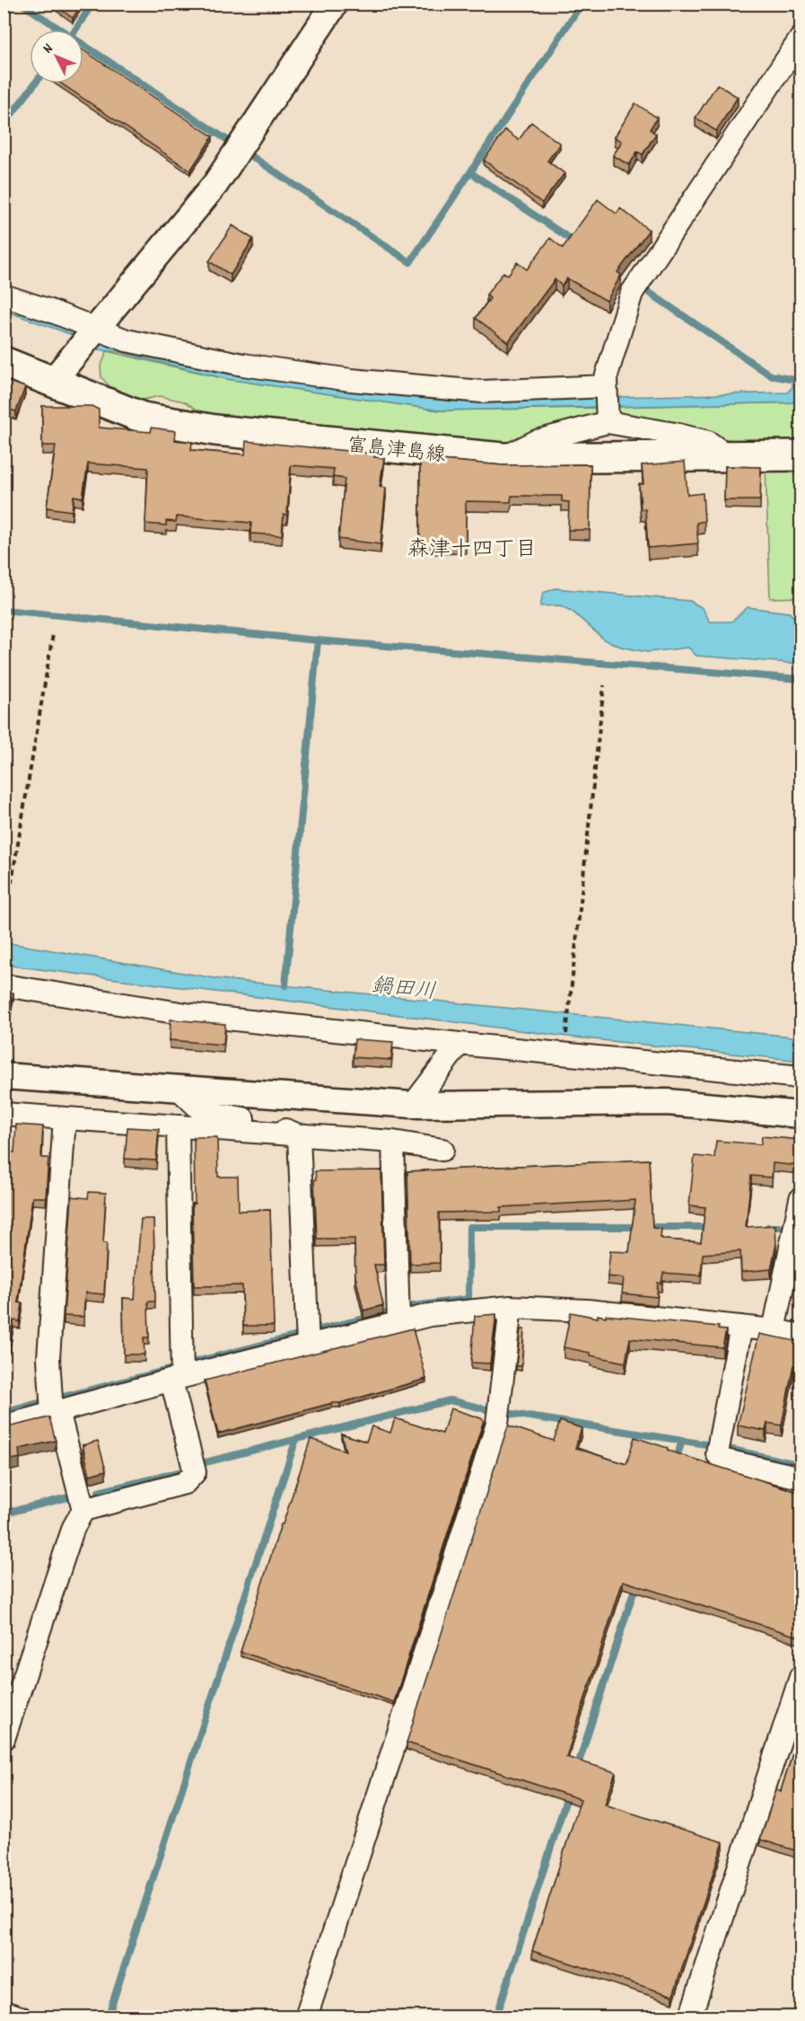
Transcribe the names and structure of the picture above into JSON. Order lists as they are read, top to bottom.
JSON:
{
  "streets": {
    "main road": ["富島津島線"]
  },
  "districts": ["森津十四丁目"],
  "water": ["鍋田川"],
  "north": "top left"
}
